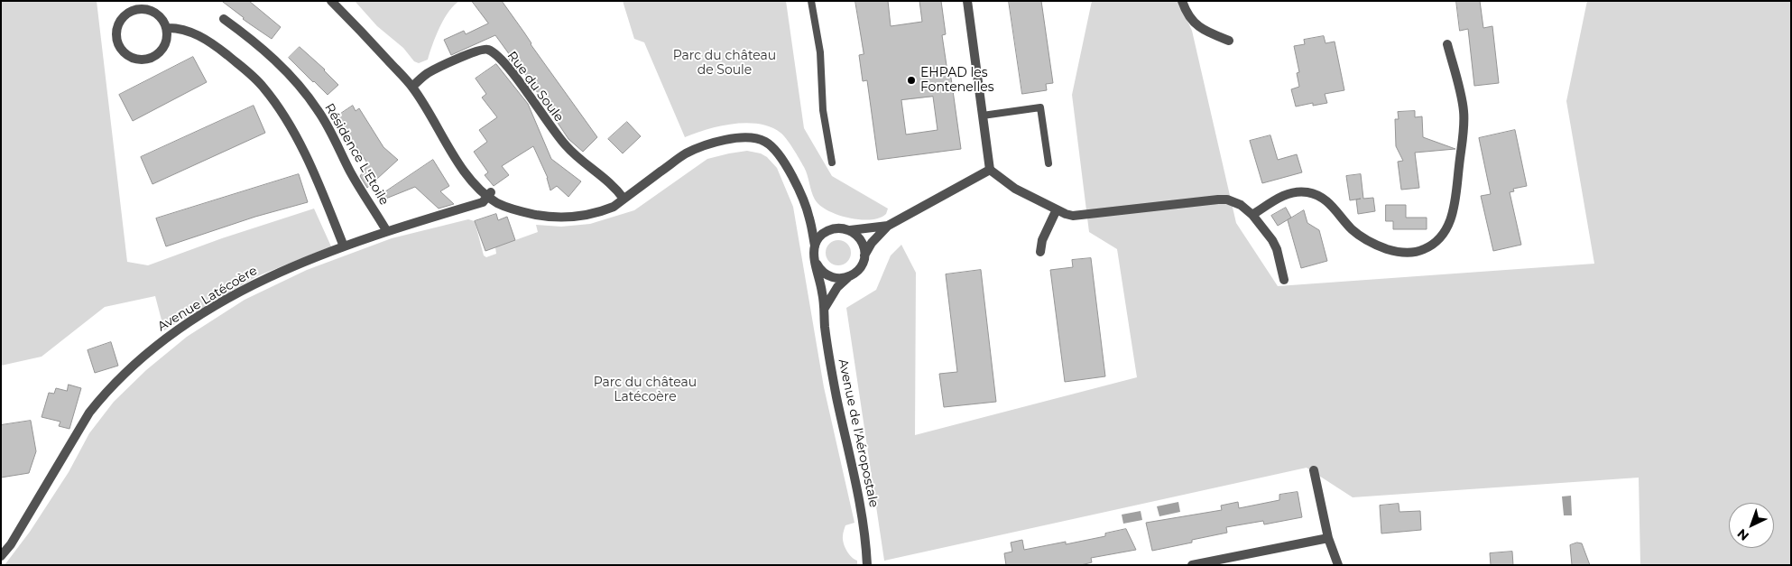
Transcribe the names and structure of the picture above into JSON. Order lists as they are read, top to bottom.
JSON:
{
  "streets": {
    "street": [
      "Rue du Soule",
      "Résidence L'Etoile",
      "Avenue Latécoère",
      "Avenue de l'Aéropostale"
    ]
  },
  "crossings": [
    ["Résidence L'Etoile", "Avenue Latécoère"]
  ],
  "parks": ["Parc du château de Soule", "Parc du château Latécoère"],
  "places": ["EHPAD les Fontenelles"],
  "north": "bottom left"
}
